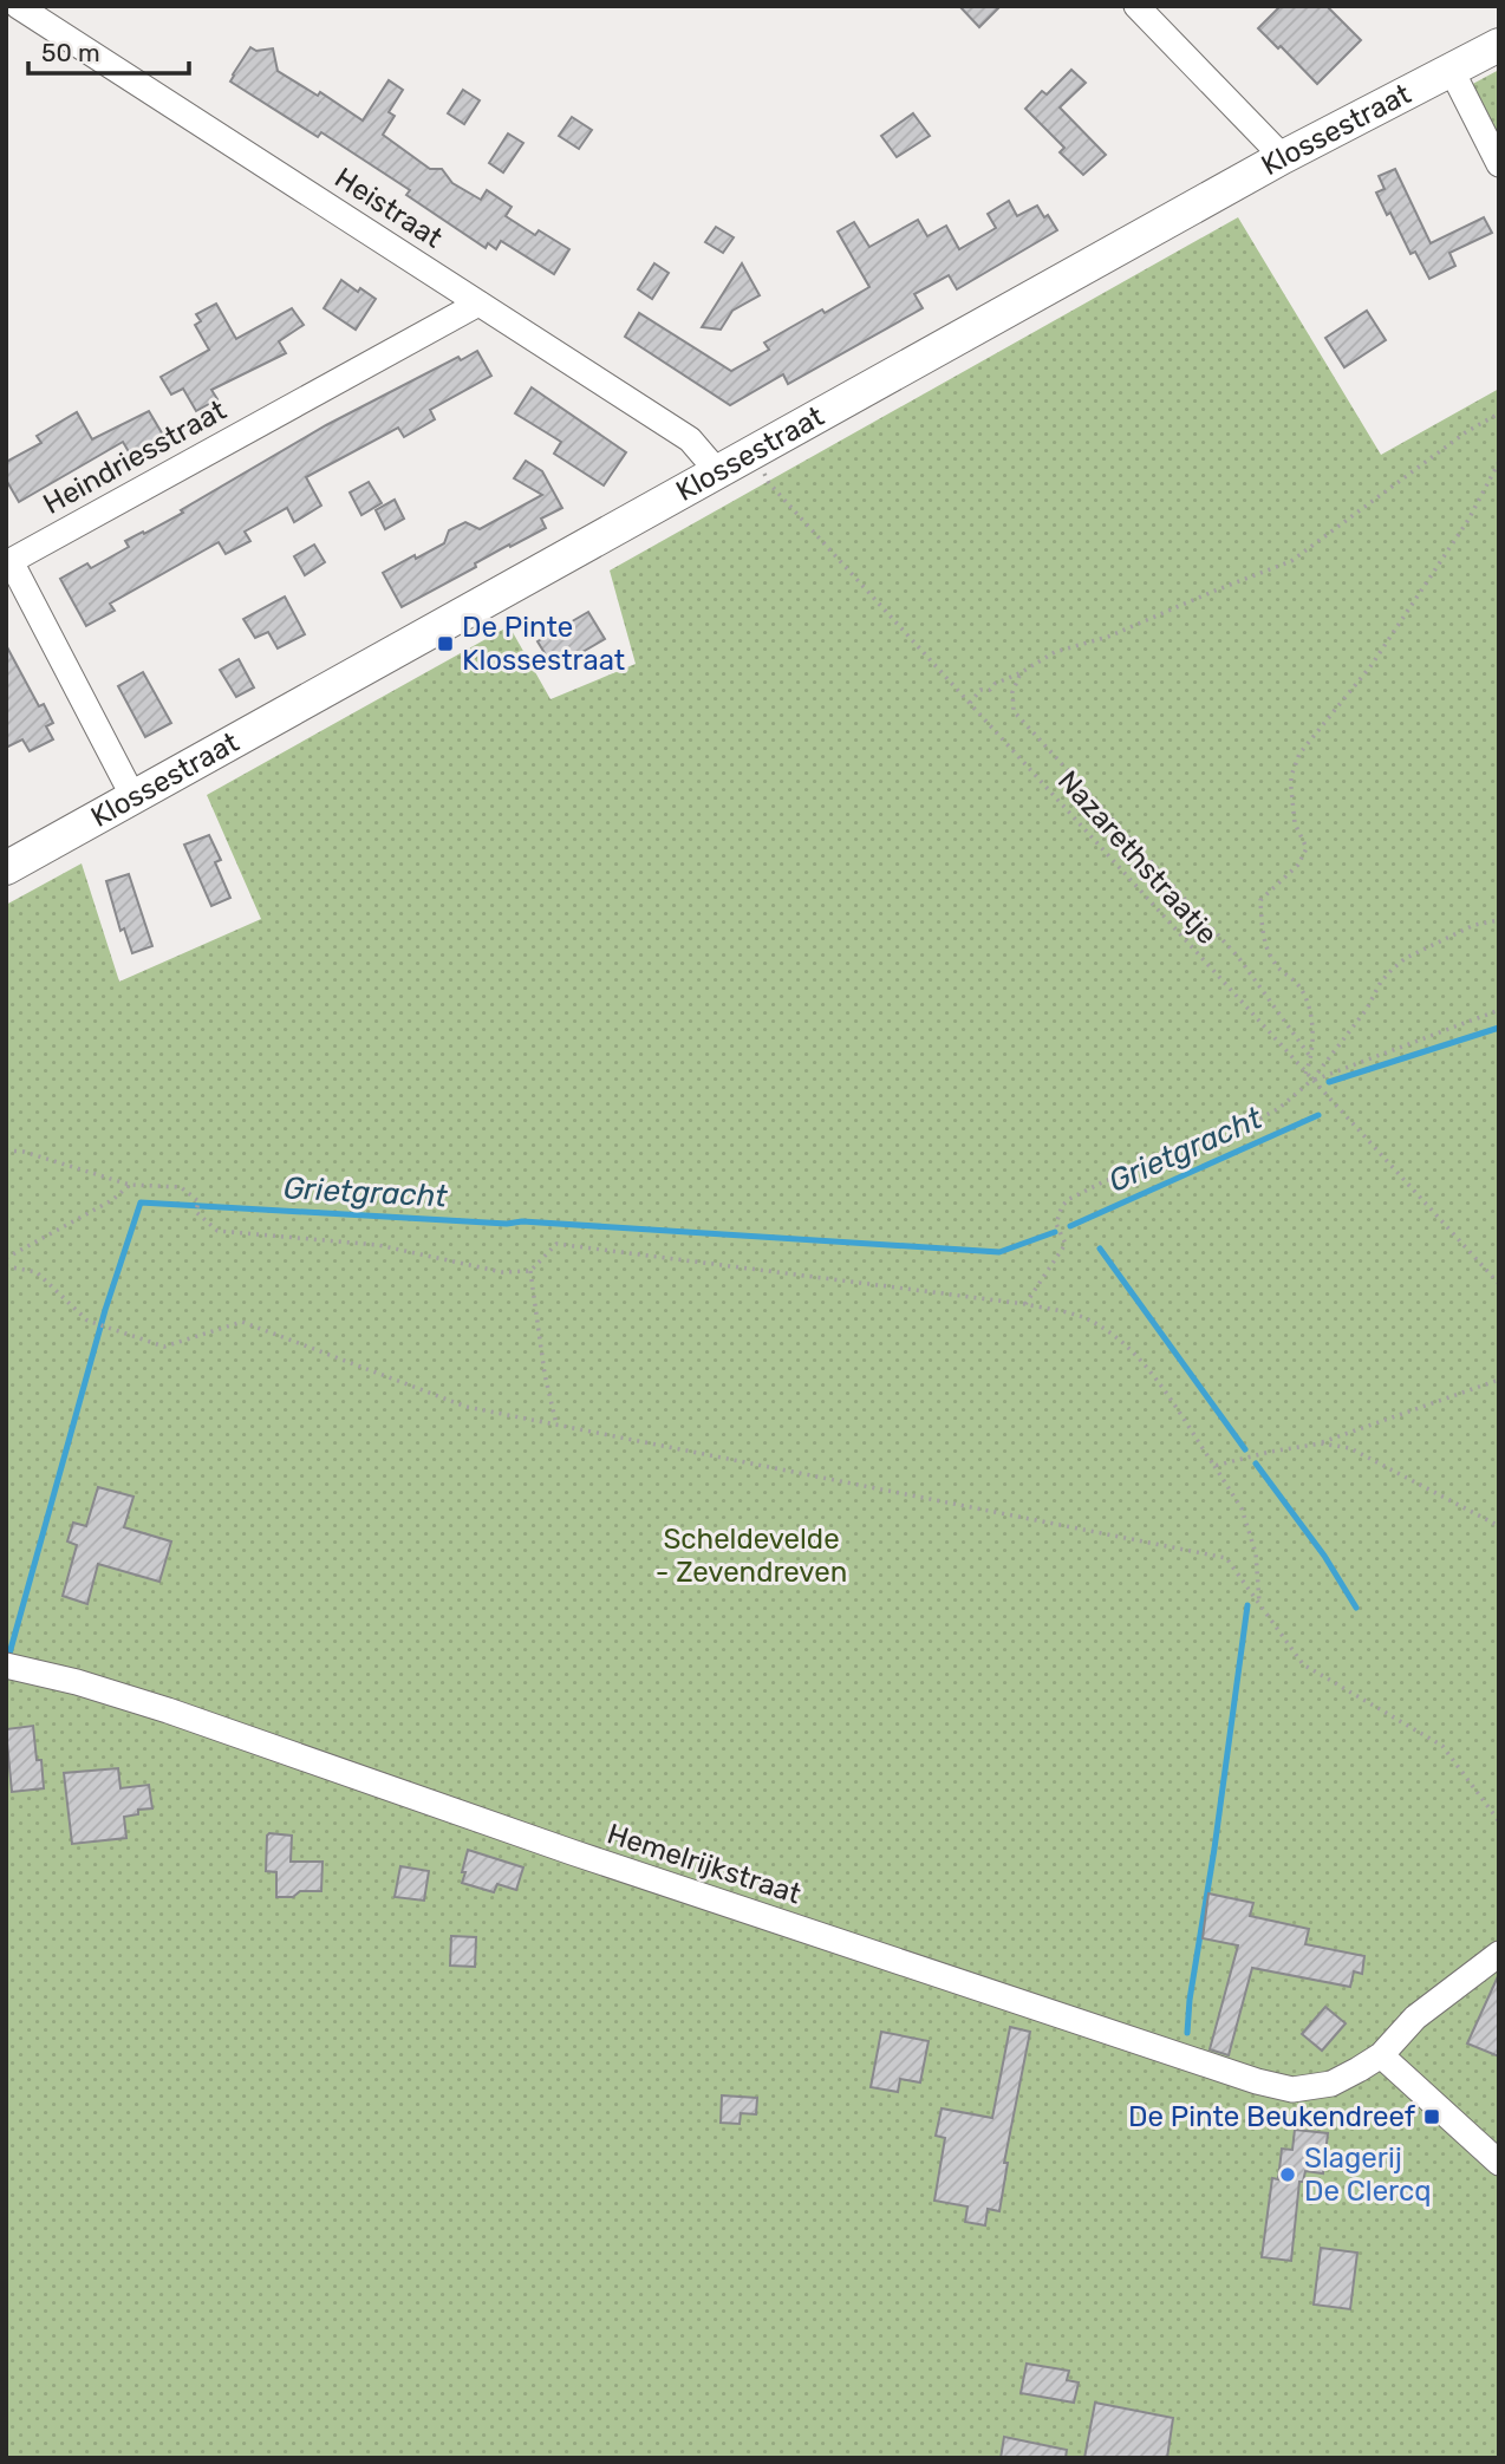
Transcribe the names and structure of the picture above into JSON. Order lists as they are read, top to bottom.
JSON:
{
  "streets": {
    "street": [
      "Klossestraat",
      "Heistraat",
      "Heindriesstraat",
      "Hemelrijkstraat"
    ],
    "path": ["Nazarethstraatje"]
  },
  "crossings": [
    ["Klossestraat", "Heistraat"],
    ["Klossestraat", "Heindriesstraat"],
    ["Klossestraat", "Nazarethstraatje"],
    ["Heistraat", "Heindriesstraat"]
  ],
  "water": ["Grietgracht"],
  "parks": ["Scheldevelde - Zevendreven"],
  "places": {
    "transit": ["De Pinte Klossestraat", "De Pinte Beukendreef"],
    "other": ["Slagerij De Clercq"]
  },
  "scale_bar": "50 m"
}
